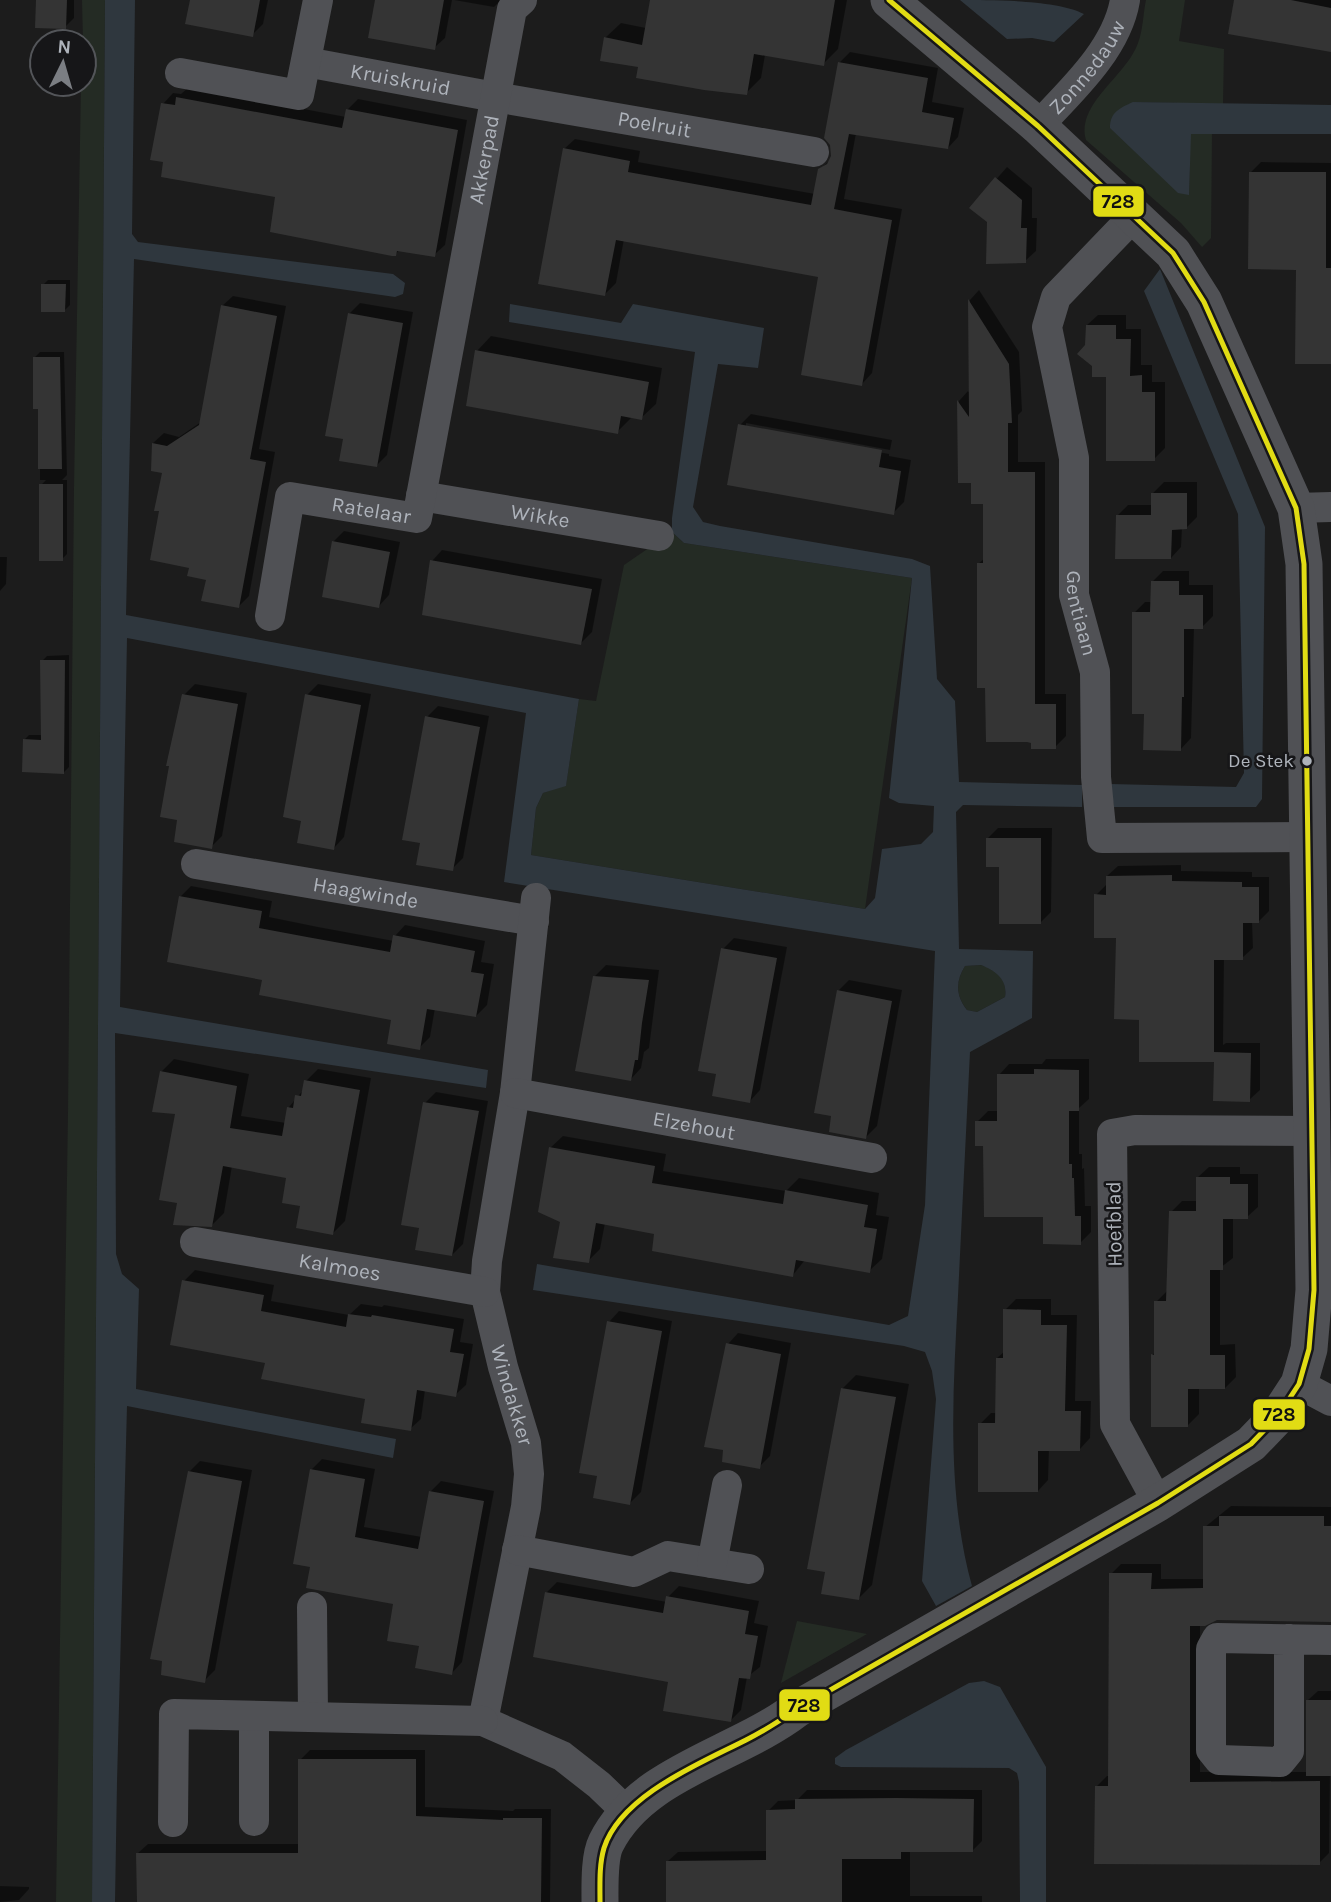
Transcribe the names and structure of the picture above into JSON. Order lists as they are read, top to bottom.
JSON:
{
  "streets": {
    "street": [
      "Zonnedauw",
      "Kruiskruid",
      "Poelruit",
      "Akkerpad",
      "Ratelaar",
      "Wikke",
      "Gentiaan",
      "Haagwinde",
      "Elzehout",
      "Hoefblad",
      "Kalmoes",
      "Windakker"
    ]
  },
  "crossings": [
    ["Kruiskruid", "Poelruit"],
    ["Kruiskruid", "Akkerpad"],
    ["Poelruit", "Akkerpad"],
    ["Akkerpad", "Ratelaar"],
    ["Ratelaar", "Wikke"],
    ["Haagwinde", "Windakker"],
    ["Elzehout", "Windakker"],
    ["Kalmoes", "Windakker"]
  ],
  "places": ["De Stek"],
  "lines": ["transit line 728"],
  "north": "top"
}
